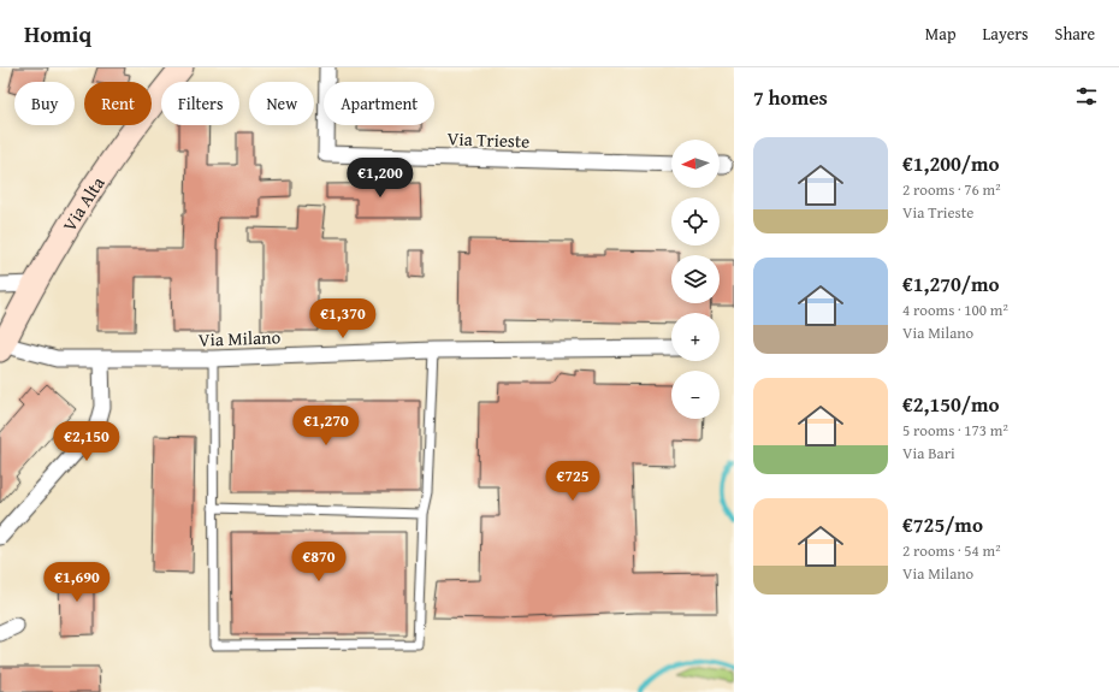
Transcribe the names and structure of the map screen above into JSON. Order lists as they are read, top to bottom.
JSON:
{
  "streets": {
    "main road": ["Via Alta"],
    "street": ["Via Trieste", "Via Milano"]
  },
  "crossings": [
    ["Via Alta", "Via Milano"]
  ],
  "north": "left",
  "page": {
    "header": "Homiq",
    "nav": ["Map", "Layers", "Share"],
    "heading": "7 homes",
    "chip": [
      "Buy",
      "Rent",
      "Filters",
      "New",
      "Apartment"
    ],
    "list": [
      {
        "name": "€1,200/mo",
        "note": "2 rooms · 76 m² · Via Trieste"
      },
      {
        "name": "€1,270/mo",
        "note": "4 rooms · 100 m² · Via Milano"
      },
      {
        "name": "€2,150/mo",
        "note": "5 rooms · 173 m² · Via Bari"
      },
      {
        "name": "€725/mo",
        "note": "2 rooms · 54 m² · Via Milano"
      }
    ],
    "map_buttons": ["+", "−"],
    "price": [
      "€1,200",
      "€1,370",
      "€1,270",
      "€2,150",
      "€725",
      "€870",
      "€1,690"
    ]
  }
}
